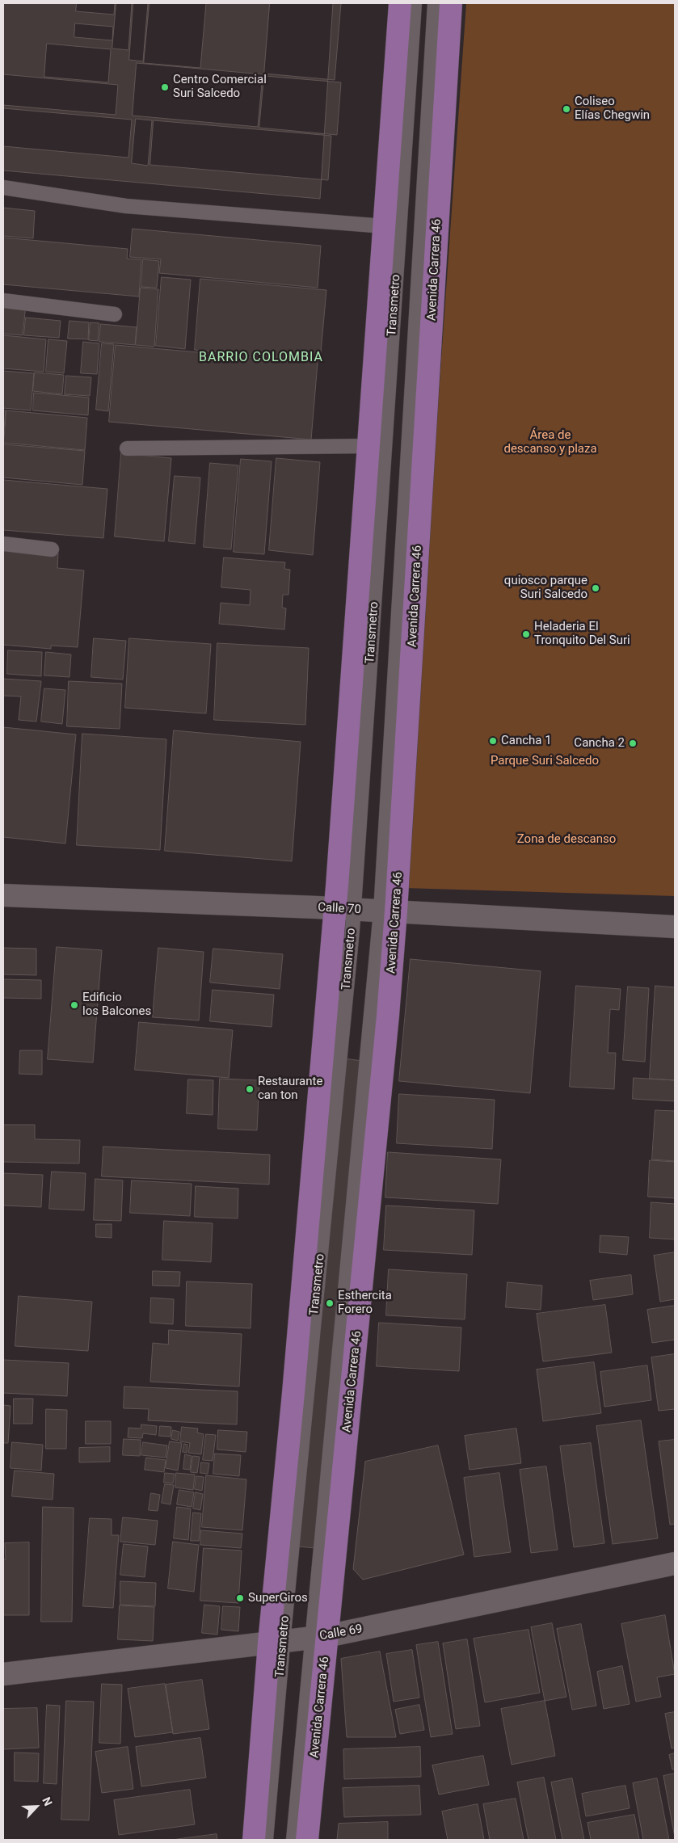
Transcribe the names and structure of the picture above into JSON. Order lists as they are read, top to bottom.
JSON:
{
  "streets": {
    "main road": ["Avenida Carrera 46"],
    "street": ["Calle 70", "Calle 69"],
    "lane": ["Transmetro"]
  },
  "crossings": [
    ["Avenida Carrera 46", "Transmetro"],
    ["Avenida Carrera 46", "Calle 70"],
    ["Avenida Carrera 46", "Calle 69"],
    ["Transmetro", "Calle 70"],
    ["Transmetro", "Calle 69"]
  ],
  "districts": ["BARRIO COLOMBIA"],
  "parks": ["Área de descanso y plaza", "Parque Suri Salcedo", "Zona de descanso"],
  "places": [
    "Centro Comercial Suri Salcedo",
    "Coliseo Elías Chegwin",
    "quiosco parque Suri Salcedo",
    "Heladeria El Tronquito Del Suri",
    "Cancha 1",
    "Cancha 2",
    "Edificio los Balcones",
    "Restaurante can ton",
    "Esthercita Forero",
    "SuperGiros"
  ],
  "north": "top right"
}
